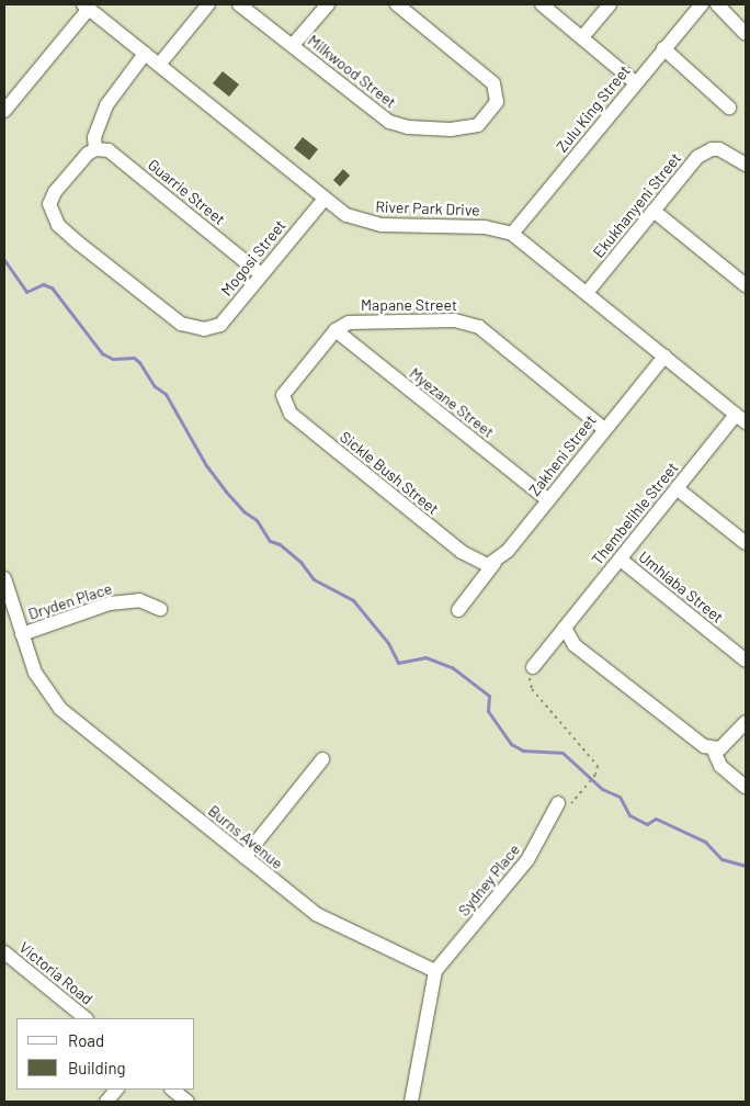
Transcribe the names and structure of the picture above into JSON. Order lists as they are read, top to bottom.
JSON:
{
  "streets": {
    "street": [
      "Milkwood Street",
      "Zulu King Street",
      "Guarrie Street",
      "Ekukhanyeni Street",
      "River Park Drive",
      "Mogosi Street",
      "Mapane Street",
      "Myezane Street",
      "Zakheni Street",
      "Sickle Bush Street",
      "Thembelihle Street",
      "Umhlaba Street",
      "Dryden Place",
      "Burns Avenue",
      "Sydney Place",
      "Victoria Road"
    ]
  },
  "crossings": [
    ["Zulu King Street", "River Park Drive"],
    ["Guarrie Street", "Mogosi Street"],
    ["Ekukhanyeni Street", "River Park Drive"],
    ["River Park Drive", "Mogosi Street"],
    ["River Park Drive", "Zakheni Street"],
    ["River Park Drive", "Thembelihle Street"],
    ["Mapane Street", "Myezane Street"],
    ["Mapane Street", "Zakheni Street"],
    ["Mapane Street", "Sickle Bush Street"],
    ["Myezane Street", "Zakheni Street"],
    ["Zakheni Street", "Sickle Bush Street"],
    ["Thembelihle Street", "Umhlaba Street"],
    ["Dryden Place", "Burns Avenue"],
    ["Burns Avenue", "Sydney Place"]
  ],
  "legend": ["Road", "Building"]
}
